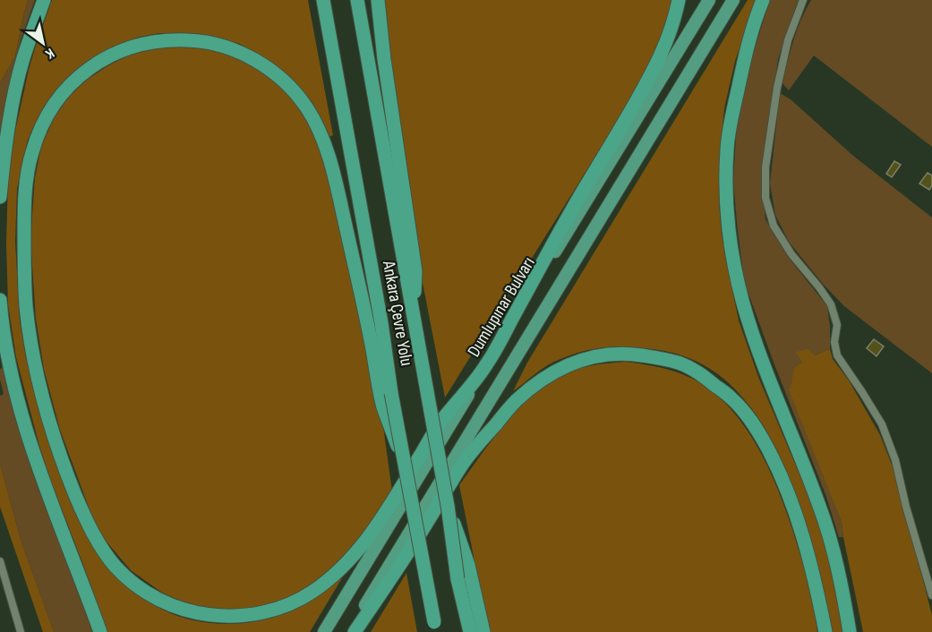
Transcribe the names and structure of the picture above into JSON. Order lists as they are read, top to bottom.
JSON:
{
  "streets": {
    "highway": ["Dumlupınar Bulvarı", "Ankara Çevre Yolu"]
  },
  "north": "bottom right"
}
